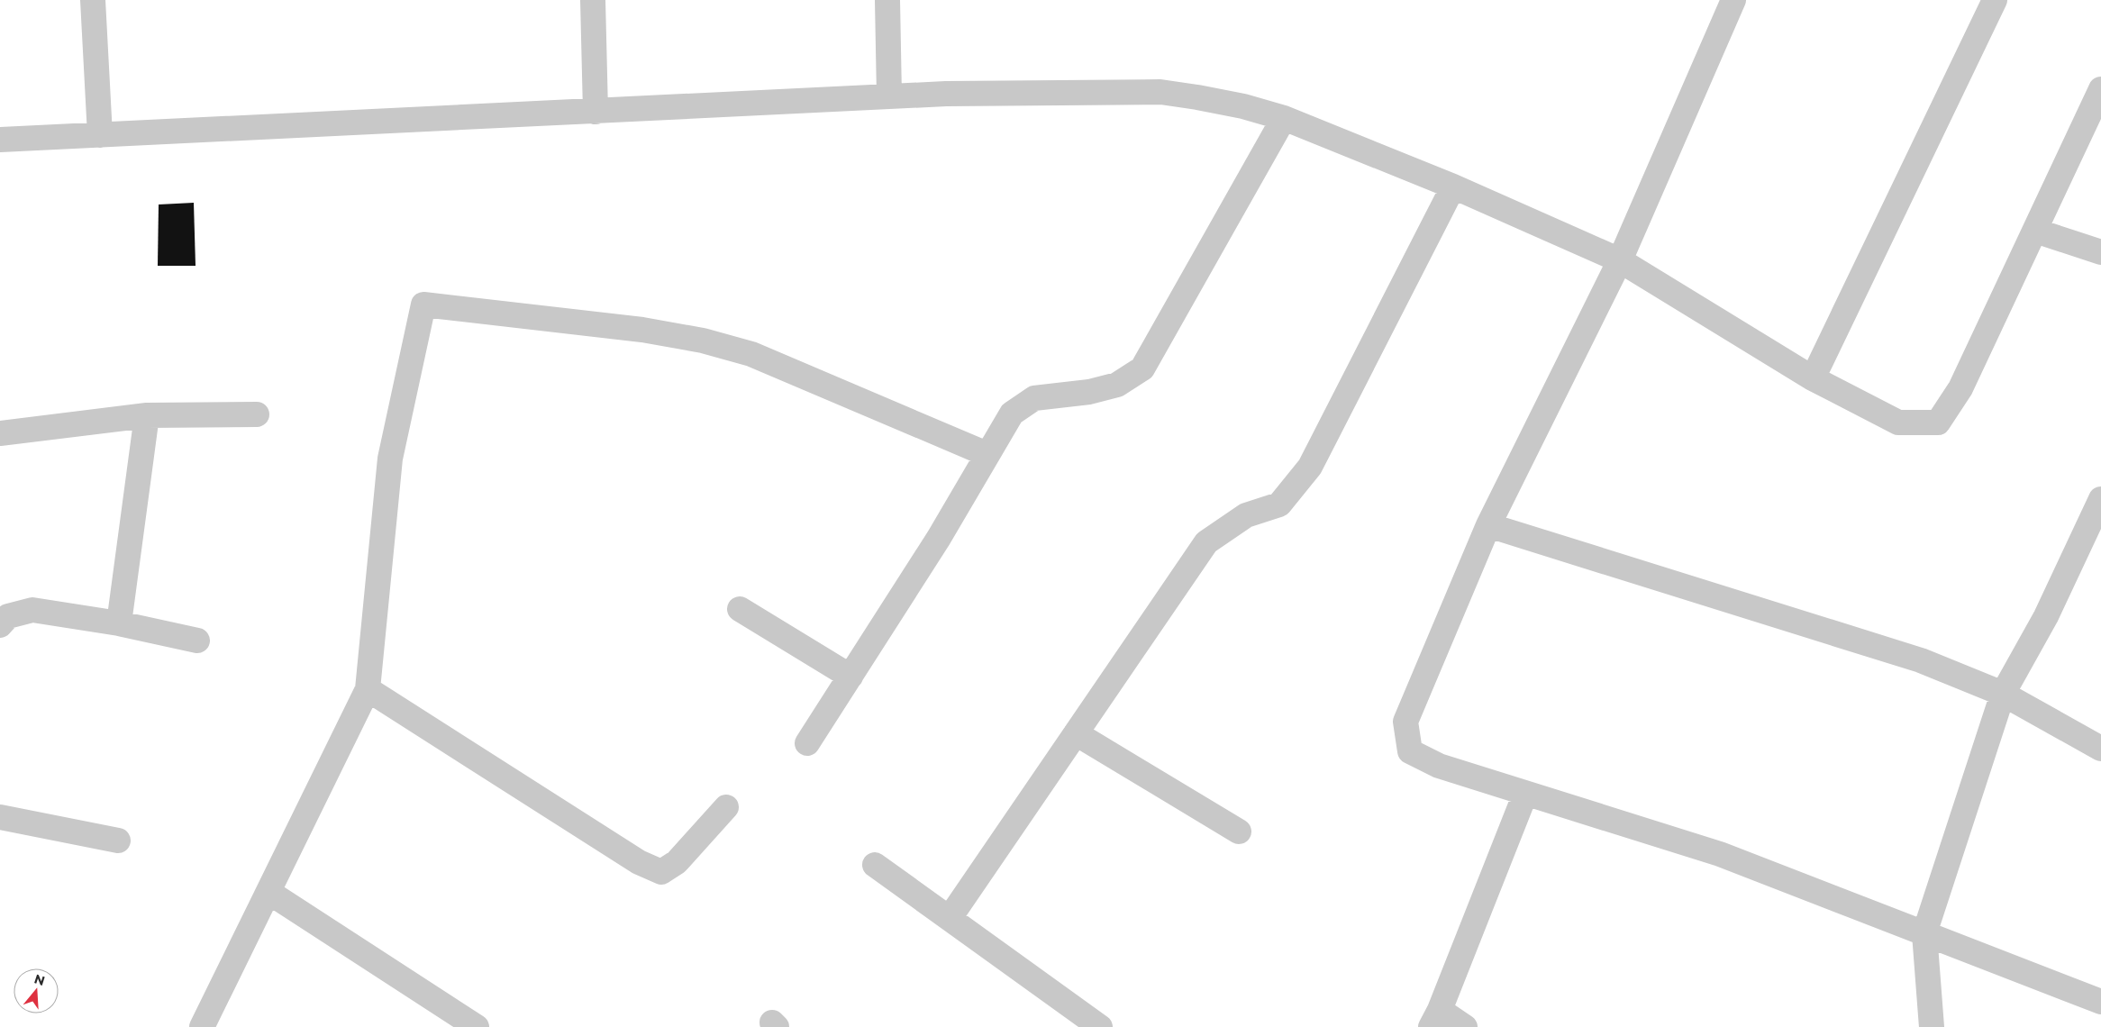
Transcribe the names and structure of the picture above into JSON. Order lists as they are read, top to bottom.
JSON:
{
  "north": "top"
}
